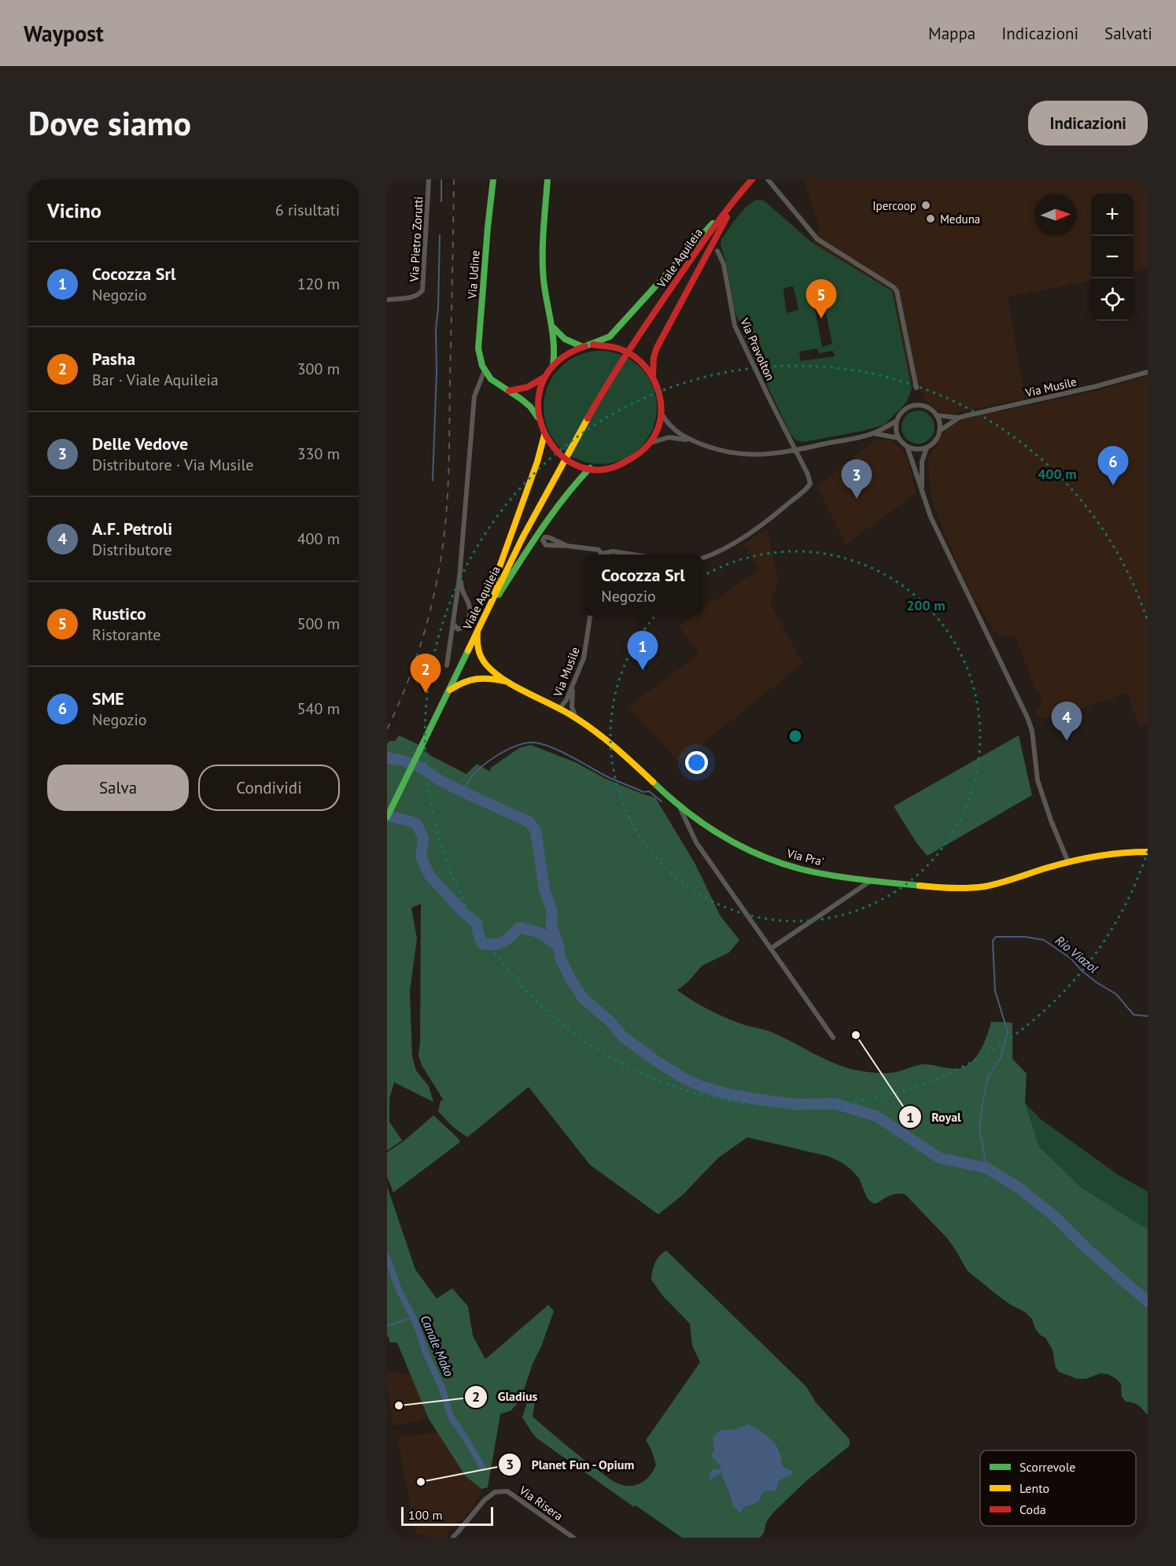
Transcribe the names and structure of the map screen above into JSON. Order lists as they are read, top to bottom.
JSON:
{
  "streets": {
    "main road": ["Viale Aquileia", "Via Udine", "Via Pra'"],
    "street": [
      "Via Pietro Zorutti",
      "Via Pravolton",
      "Via Musile",
      "Via Risera"
    ]
  },
  "crossings": [
    ["Viale Aquileia", "Via Pra'"],
    ["Via Musile", "Via Pra'"]
  ],
  "water": ["Rio Viazol", "Canale Mako"],
  "places": [
    "Ipercoop",
    "Meduna",
    "Royal",
    "Gladius",
    "Planet Fun - Opium"
  ],
  "legend": ["Scorrevole", "Lento", "Coda"],
  "scale_bar": "100 m",
  "north": "right",
  "page": {
    "header": "Waypost",
    "nav": ["Mappa", "Indicazioni", "Salvati"],
    "buttons": [
      "Indicazioni",
      ["Salva", "Condividi"]
    ],
    "title": "Dove siamo",
    "heading": ["Vicino", "6 risultati"],
    "map_buttons": ["+", "−"],
    "list": [
      {
        "mark": "1",
        "name": "Cocozza Srl",
        "note": "Negozio",
        "value": "120 m"
      },
      {
        "mark": "2",
        "name": "Pasha",
        "note": "Bar · Viale Aquileia",
        "value": "300 m"
      },
      {
        "mark": "3",
        "name": "Delle Vedove",
        "note": "Distributore · Via Musile",
        "value": "330 m"
      },
      {
        "mark": "4",
        "name": "A.F. Petroli",
        "note": "Distributore",
        "value": "400 m"
      },
      {
        "mark": "5",
        "name": "Rustico",
        "note": "Ristorante",
        "value": "500 m"
      },
      {
        "mark": "6",
        "name": "SME",
        "note": "Negozio",
        "value": "540 m"
      }
    ],
    "pins": [
      "5",
      "6",
      "3",
      "1",
      "2",
      "4"
    ],
    "popup": ["Cocozza Srl", "Negozio"],
    "scale": "100 m"
  },
  "rings": ["400 m", "200 m"]
}
